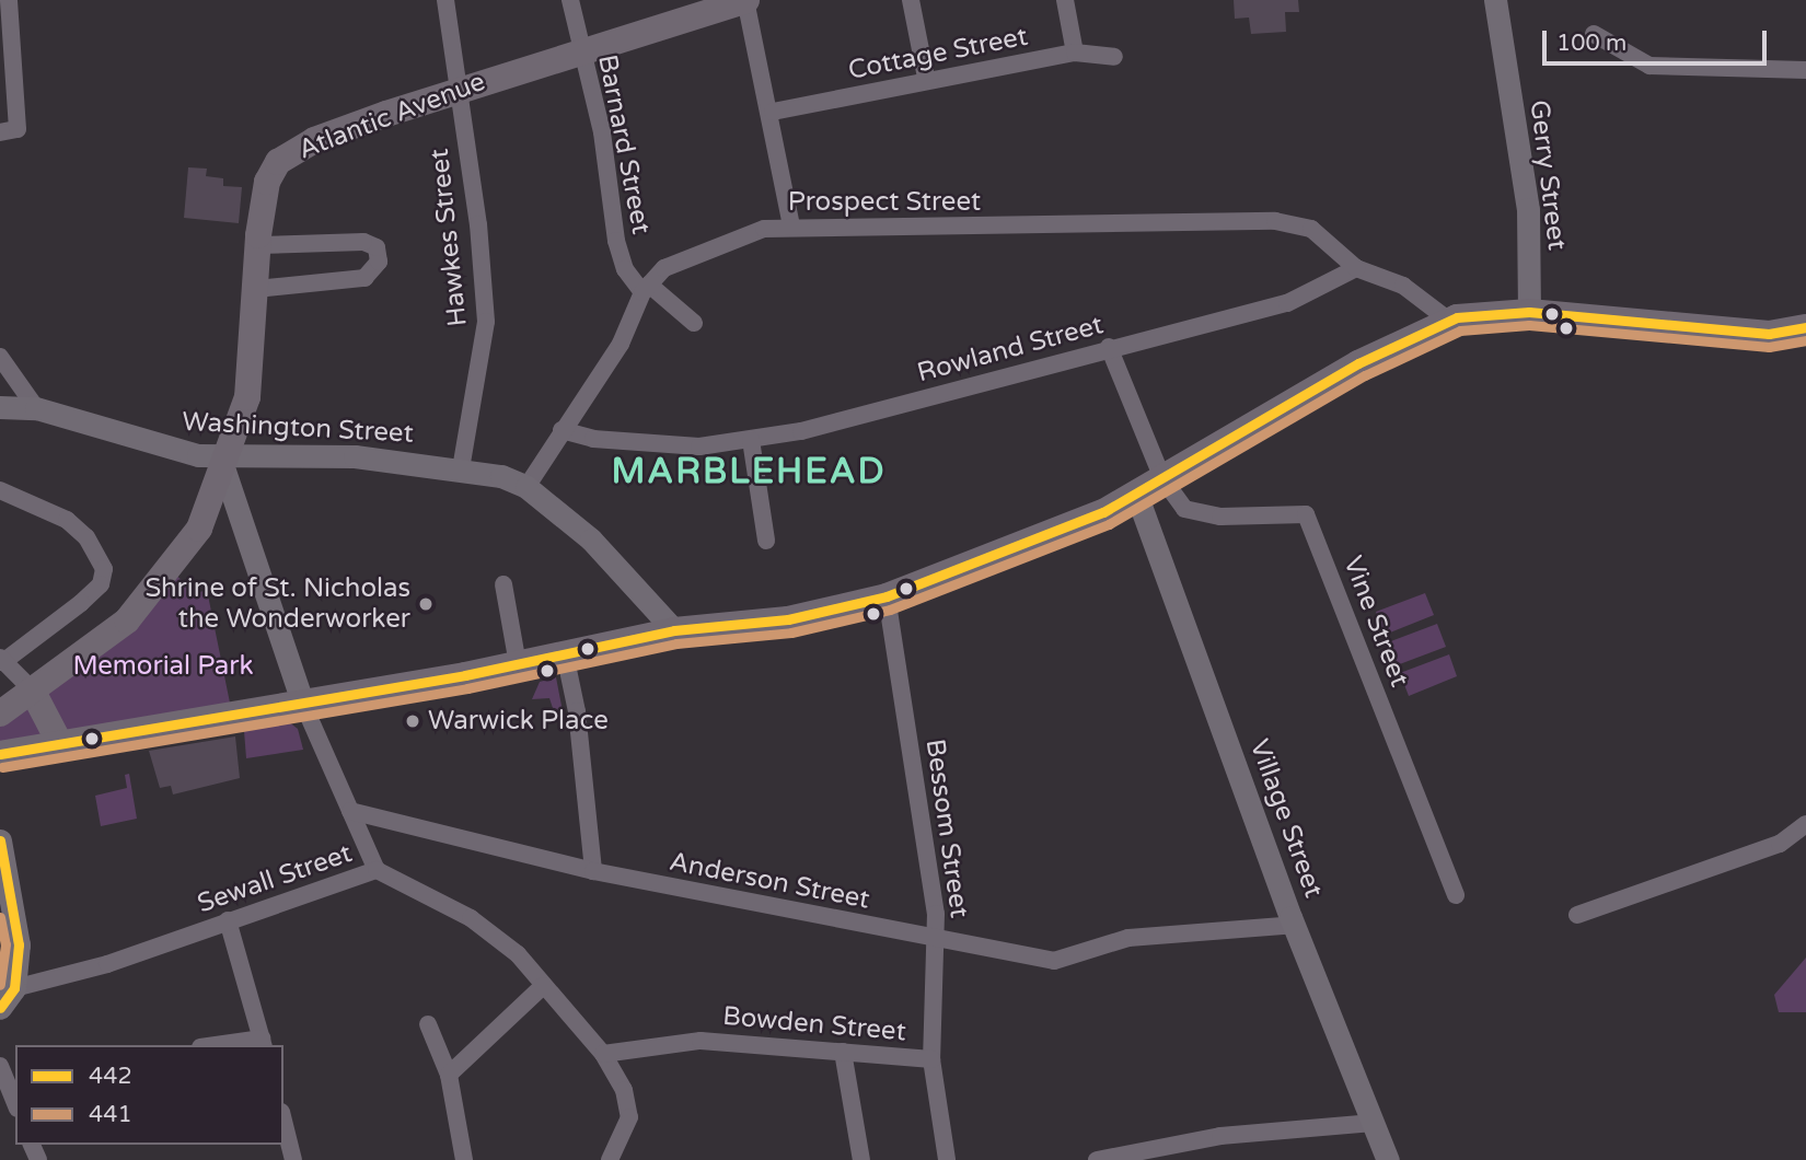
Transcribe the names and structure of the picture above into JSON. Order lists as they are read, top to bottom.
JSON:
{
  "streets": {
    "main road": [
      "Atlantic Avenue",
      "Gerry Street",
      "Washington Street",
      "Village Street"
    ],
    "street": [
      "Cottage Street",
      "Barnard Street",
      "Prospect Street",
      "Hawkes Street",
      "Rowland Street",
      "Vine Street",
      "Bessom Street",
      "Sewall Street",
      "Anderson Street",
      "Bowden Street"
    ]
  },
  "crossings": [
    ["Atlantic Avenue", "Barnard Street"],
    ["Atlantic Avenue", "Hawkes Street"],
    ["Atlantic Avenue", "Washington Street"],
    ["Barnard Street", "Prospect Street"],
    ["Prospect Street", "Rowland Street"],
    ["Prospect Street", "Washington Street"],
    ["Hawkes Street", "Washington Street"],
    ["Village Street", "Anderson Street"],
    ["Bessom Street", "Anderson Street"],
    ["Bessom Street", "Bowden Street"],
    ["Sewall Street", "Bowden Street"]
  ],
  "districts": ["MARBLEHEAD"],
  "parks": ["Memorial Park"],
  "places": ["Shrine of St. Nicholas the Wonderworker", "Warwick Place"],
  "lines": ["transit line 442", "transit line 441"],
  "legend": ["442", "441"],
  "scale_bar": "100 m"
}
